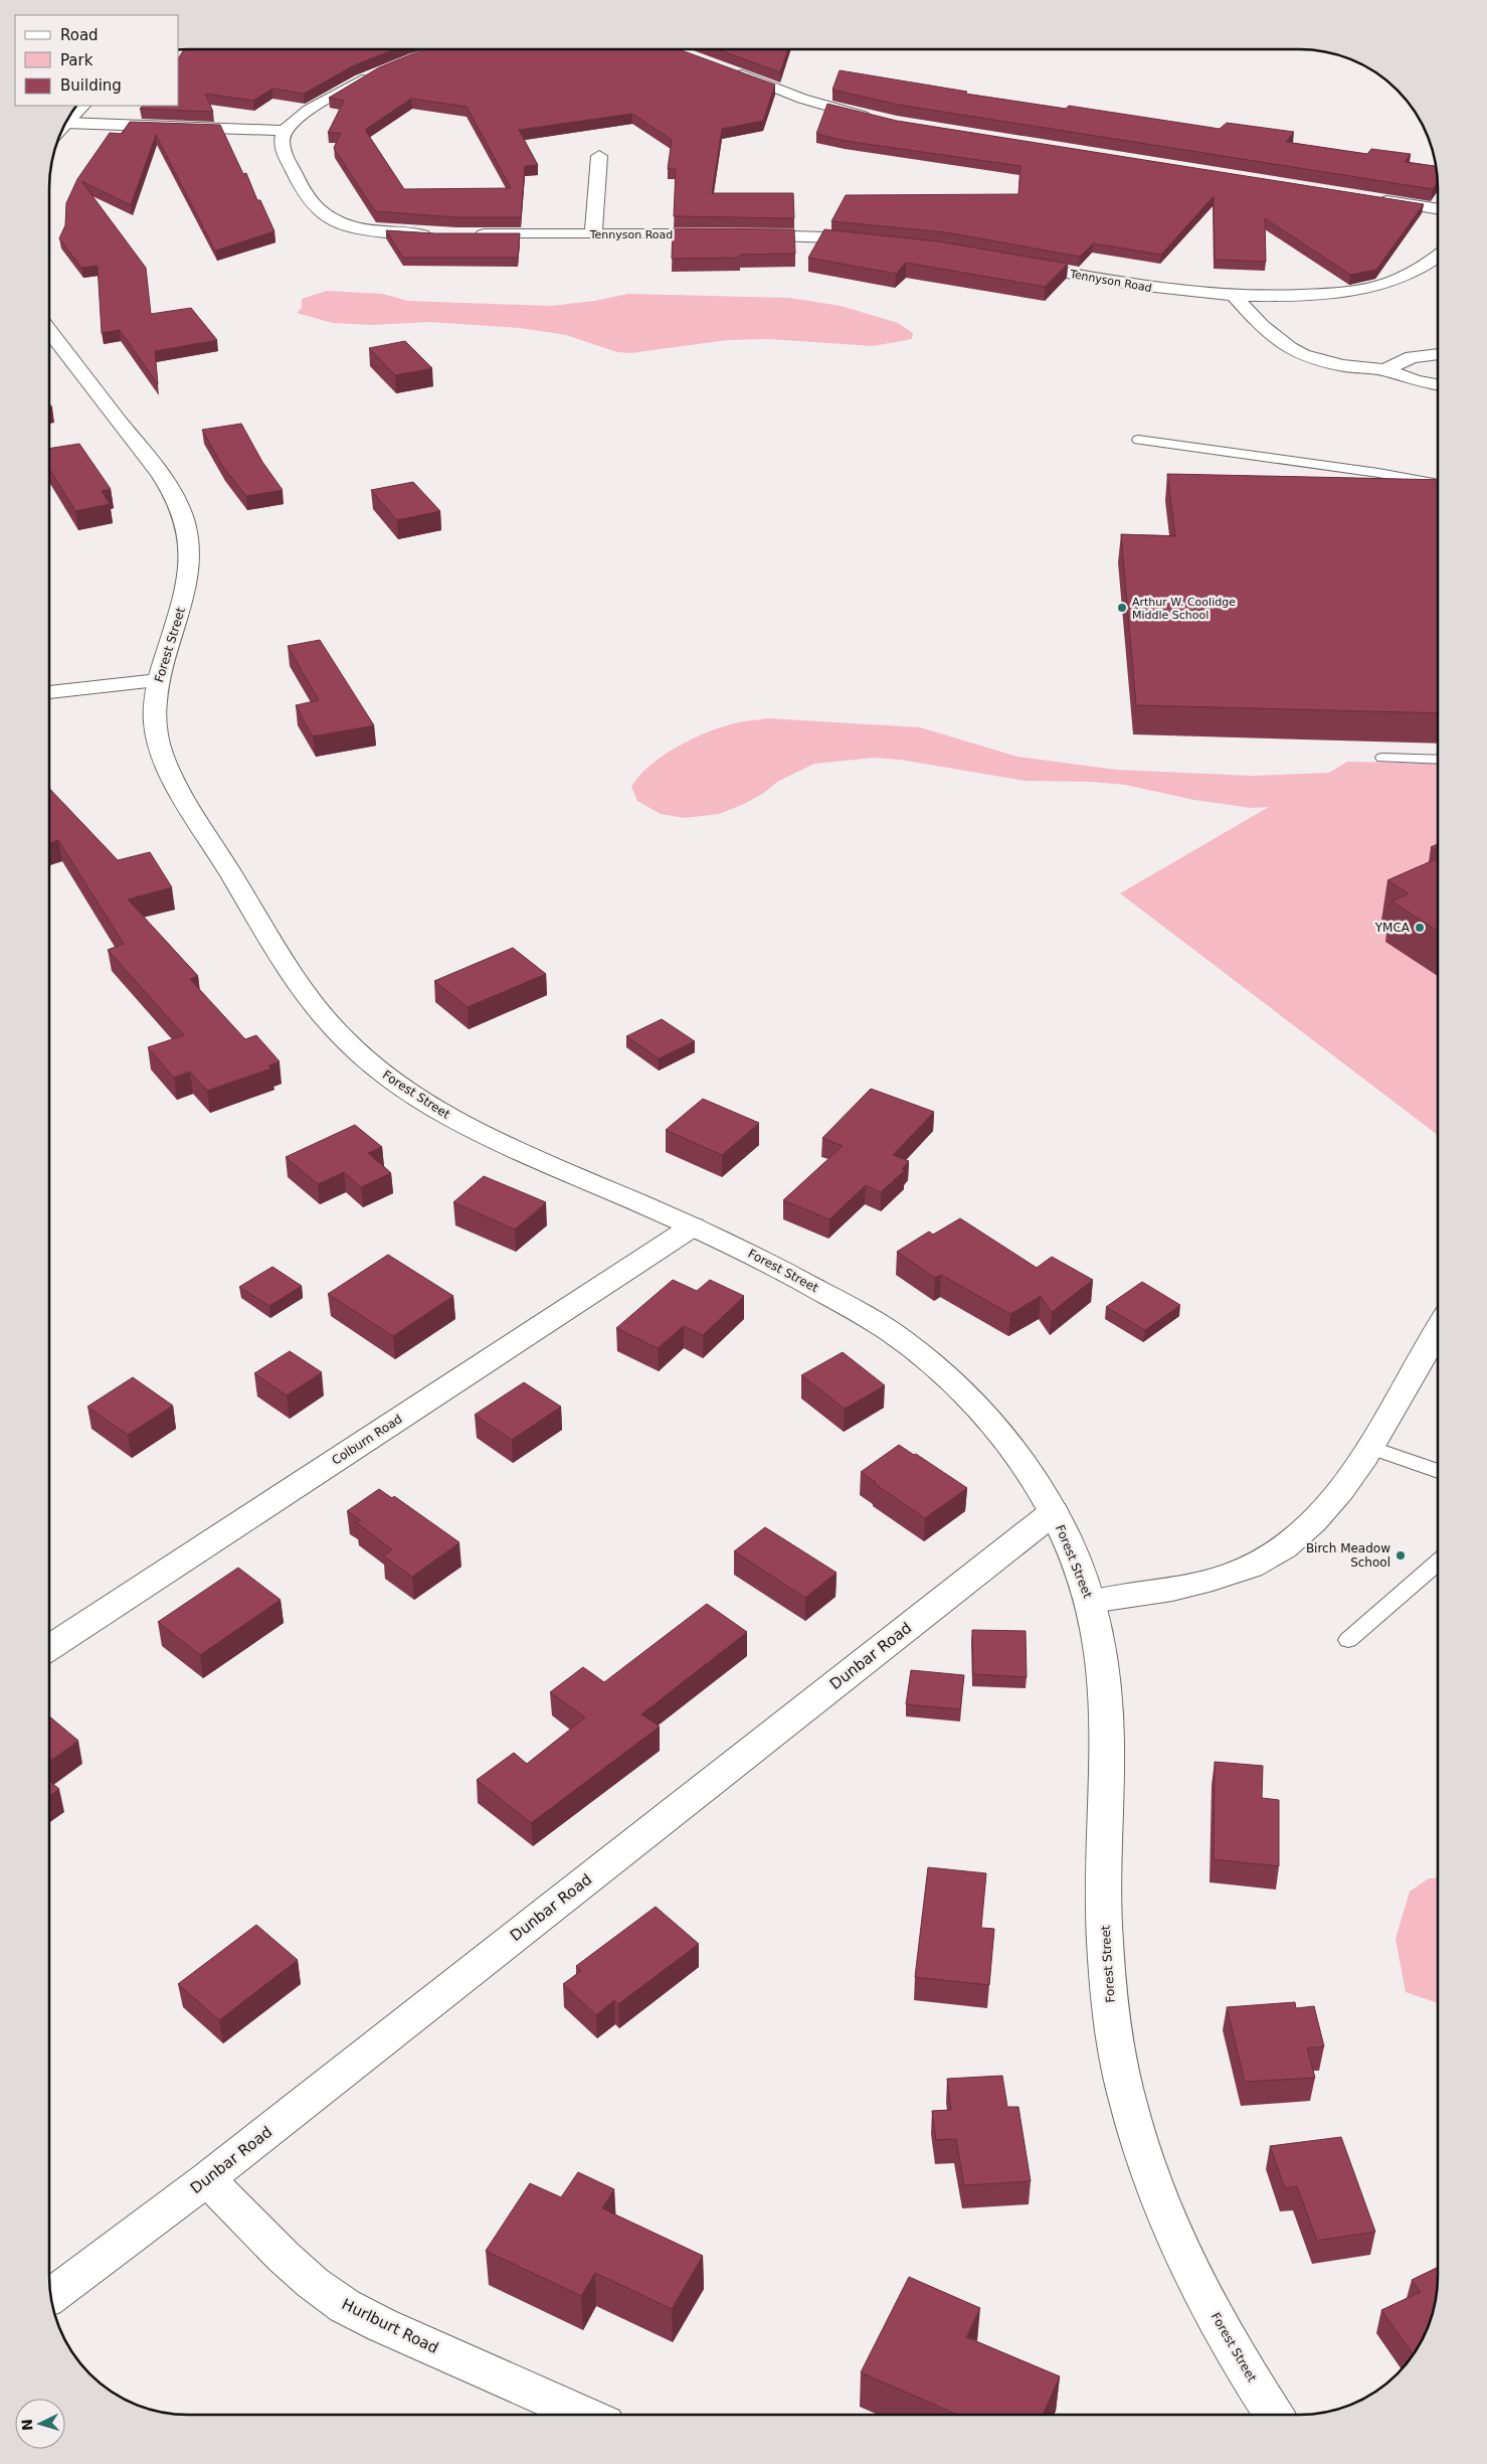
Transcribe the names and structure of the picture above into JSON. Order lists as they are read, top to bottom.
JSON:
{
  "streets": {
    "street": [
      "Tennyson Road",
      "Forest Street",
      "Colburn Road",
      "Dunbar Road",
      "Hurlburt Road"
    ]
  },
  "crossings": [
    ["Forest Street", "Colburn Road"],
    ["Forest Street", "Dunbar Road"],
    ["Dunbar Road", "Hurlburt Road"]
  ],
  "places": ["Arthur W. Coolidge Middle School", "YMCA", "Birch Meadow School"],
  "legend": ["Road", "Park", "Building"],
  "north": "left"
}
